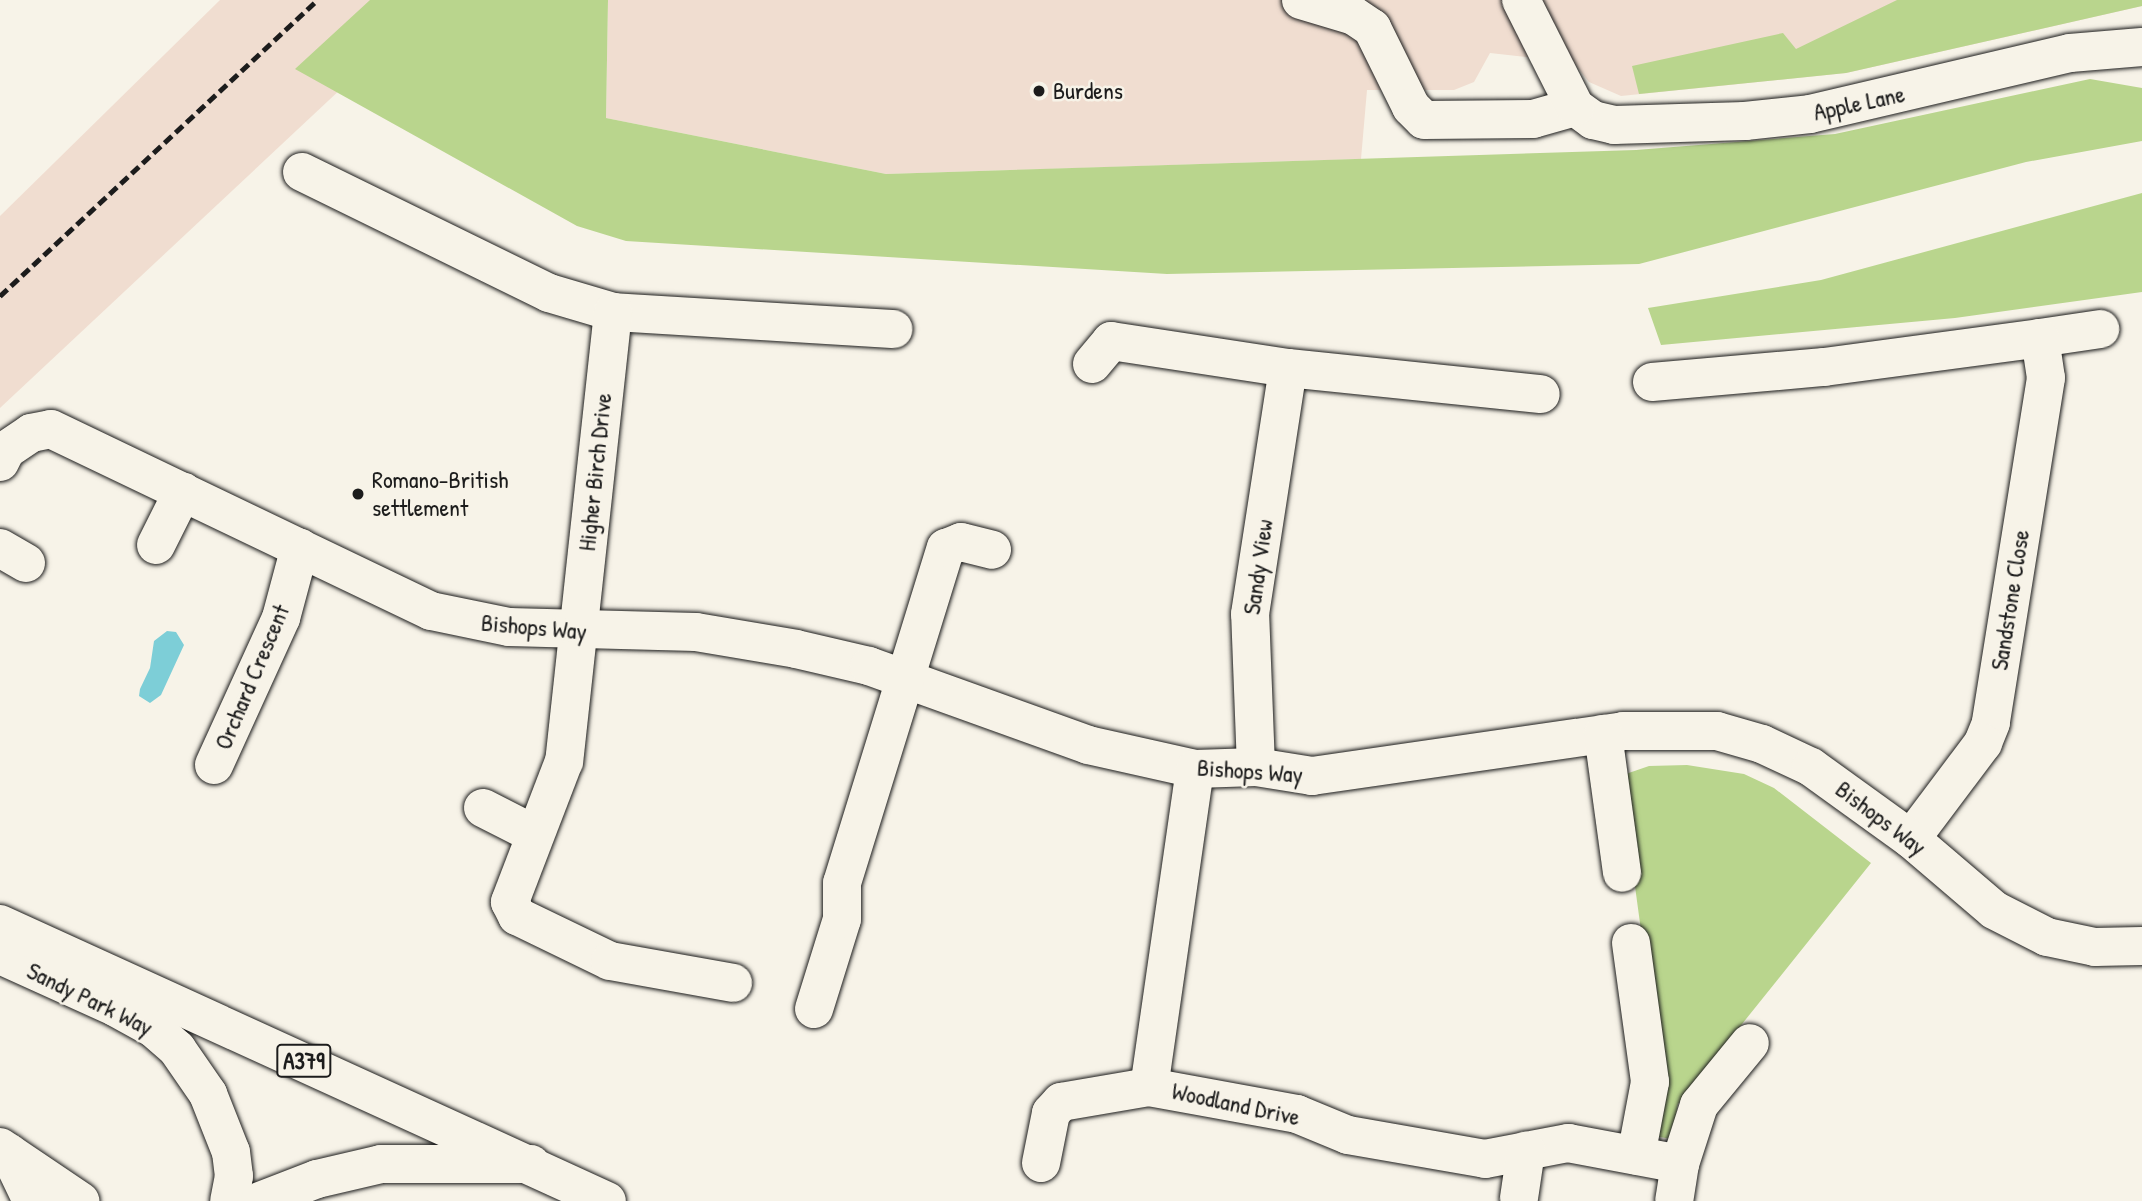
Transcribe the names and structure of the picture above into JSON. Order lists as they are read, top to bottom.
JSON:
{
  "streets": {
    "street": [
      "Apple Lane",
      "Higher Birch Drive",
      "Sandy View",
      "Sandstone Close",
      "Bishops Way",
      "Orchard Crescent",
      "Sandy Park Way",
      "A379",
      "Woodland Drive"
    ]
  },
  "crossings": [
    ["Higher Birch Drive", "Bishops Way"],
    ["Sandy View", "Bishops Way"],
    ["Sandstone Close", "Bishops Way"],
    ["Bishops Way", "Orchard Crescent"],
    ["Bishops Way", "Woodland Drive"]
  ],
  "places": ["Burdens", "Romano-British settlement"]
}
